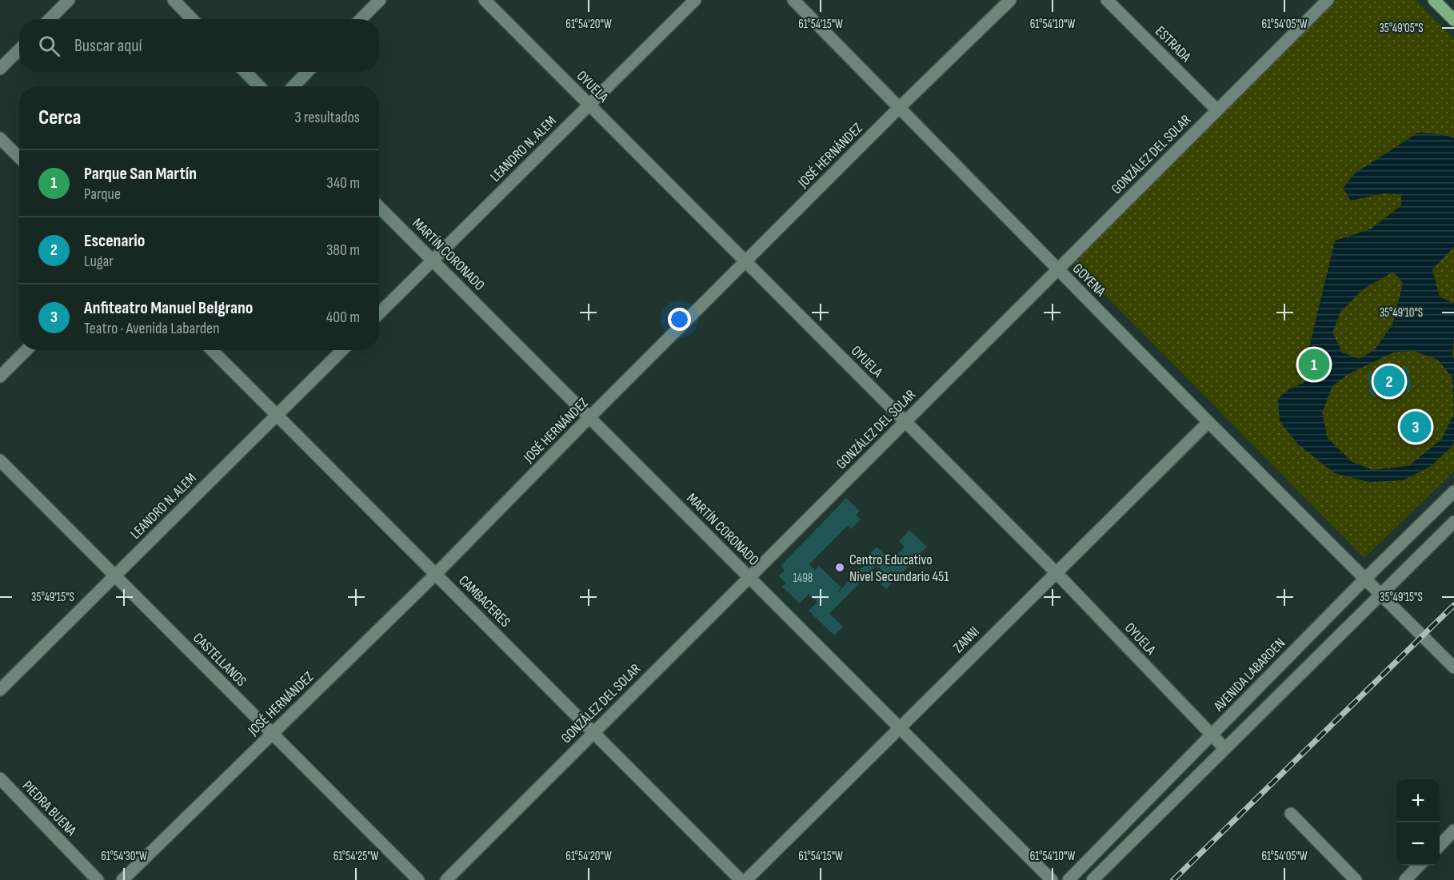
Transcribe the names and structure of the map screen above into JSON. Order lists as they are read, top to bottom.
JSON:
{
  "streets": {
    "street": [
      "ESTRADA",
      "OYUELA",
      "LEANDRO N. ALEM",
      "GONZÁLEZ DEL SOLAR",
      "JOSÉ HERNÁNDEZ",
      "MARTÍN CORONADO",
      "GOYENA",
      "CAMBACERES",
      "ZANNI",
      "CASTELLANOS",
      "AVENIDA LABARDEN",
      "PIEDRA BUENA"
    ]
  },
  "crossings": [
    ["ESTRADA", "GONZÁLEZ DEL SOLAR"],
    ["OYUELA", "LEANDRO N. ALEM"],
    ["OYUELA", "GONZÁLEZ DEL SOLAR"],
    ["OYUELA", "JOSÉ HERNÁNDEZ"],
    ["OYUELA", "ZANNI"],
    ["OYUELA", "AVENIDA LABARDEN"],
    ["LEANDRO N. ALEM", "MARTÍN CORONADO"],
    ["LEANDRO N. ALEM", "CAMBACERES"],
    ["LEANDRO N. ALEM", "CASTELLANOS"],
    ["GONZÁLEZ DEL SOLAR", "MARTÍN CORONADO"],
    ["GONZÁLEZ DEL SOLAR", "GOYENA"],
    ["GONZÁLEZ DEL SOLAR", "CAMBACERES"],
    ["JOSÉ HERNÁNDEZ", "MARTÍN CORONADO"],
    ["JOSÉ HERNÁNDEZ", "GOYENA"],
    ["JOSÉ HERNÁNDEZ", "CAMBACERES"],
    ["JOSÉ HERNÁNDEZ", "CASTELLANOS"],
    ["MARTÍN CORONADO", "ZANNI"],
    ["GOYENA", "ZANNI"],
    ["GOYENA", "AVENIDA LABARDEN"]
  ],
  "places": ["Centro Educativo Nivel Secundario 451"],
  "house_numbers": ["1498"],
  "page": {
    "search": "Buscar aquí",
    "heading": ["Cerca", "3 resultados"],
    "list": [
      {
        "mark": "1",
        "name": "Parque San Martín",
        "note": "Parque",
        "value": "340 m"
      },
      {
        "mark": "2",
        "name": "Escenario",
        "note": "Lugar",
        "value": "380 m"
      },
      {
        "mark": "3",
        "name": "Anfiteatro Manuel Belgrano",
        "note": "Teatro · Avenida Labarden",
        "value": "400 m"
      }
    ],
    "pins": ["1", "2", "3"],
    "map_buttons": ["+", "−"]
  },
  "coordinates": [
    "61°54'20\"W",
    "61°54'15\"W",
    "61°54'10\"W",
    "61°54'05\"W",
    "35°49'05\"S",
    "35°49'10\"S",
    "35°49'15\"S",
    "61°54'30\"W",
    "61°54'25\"W"
  ]
}
